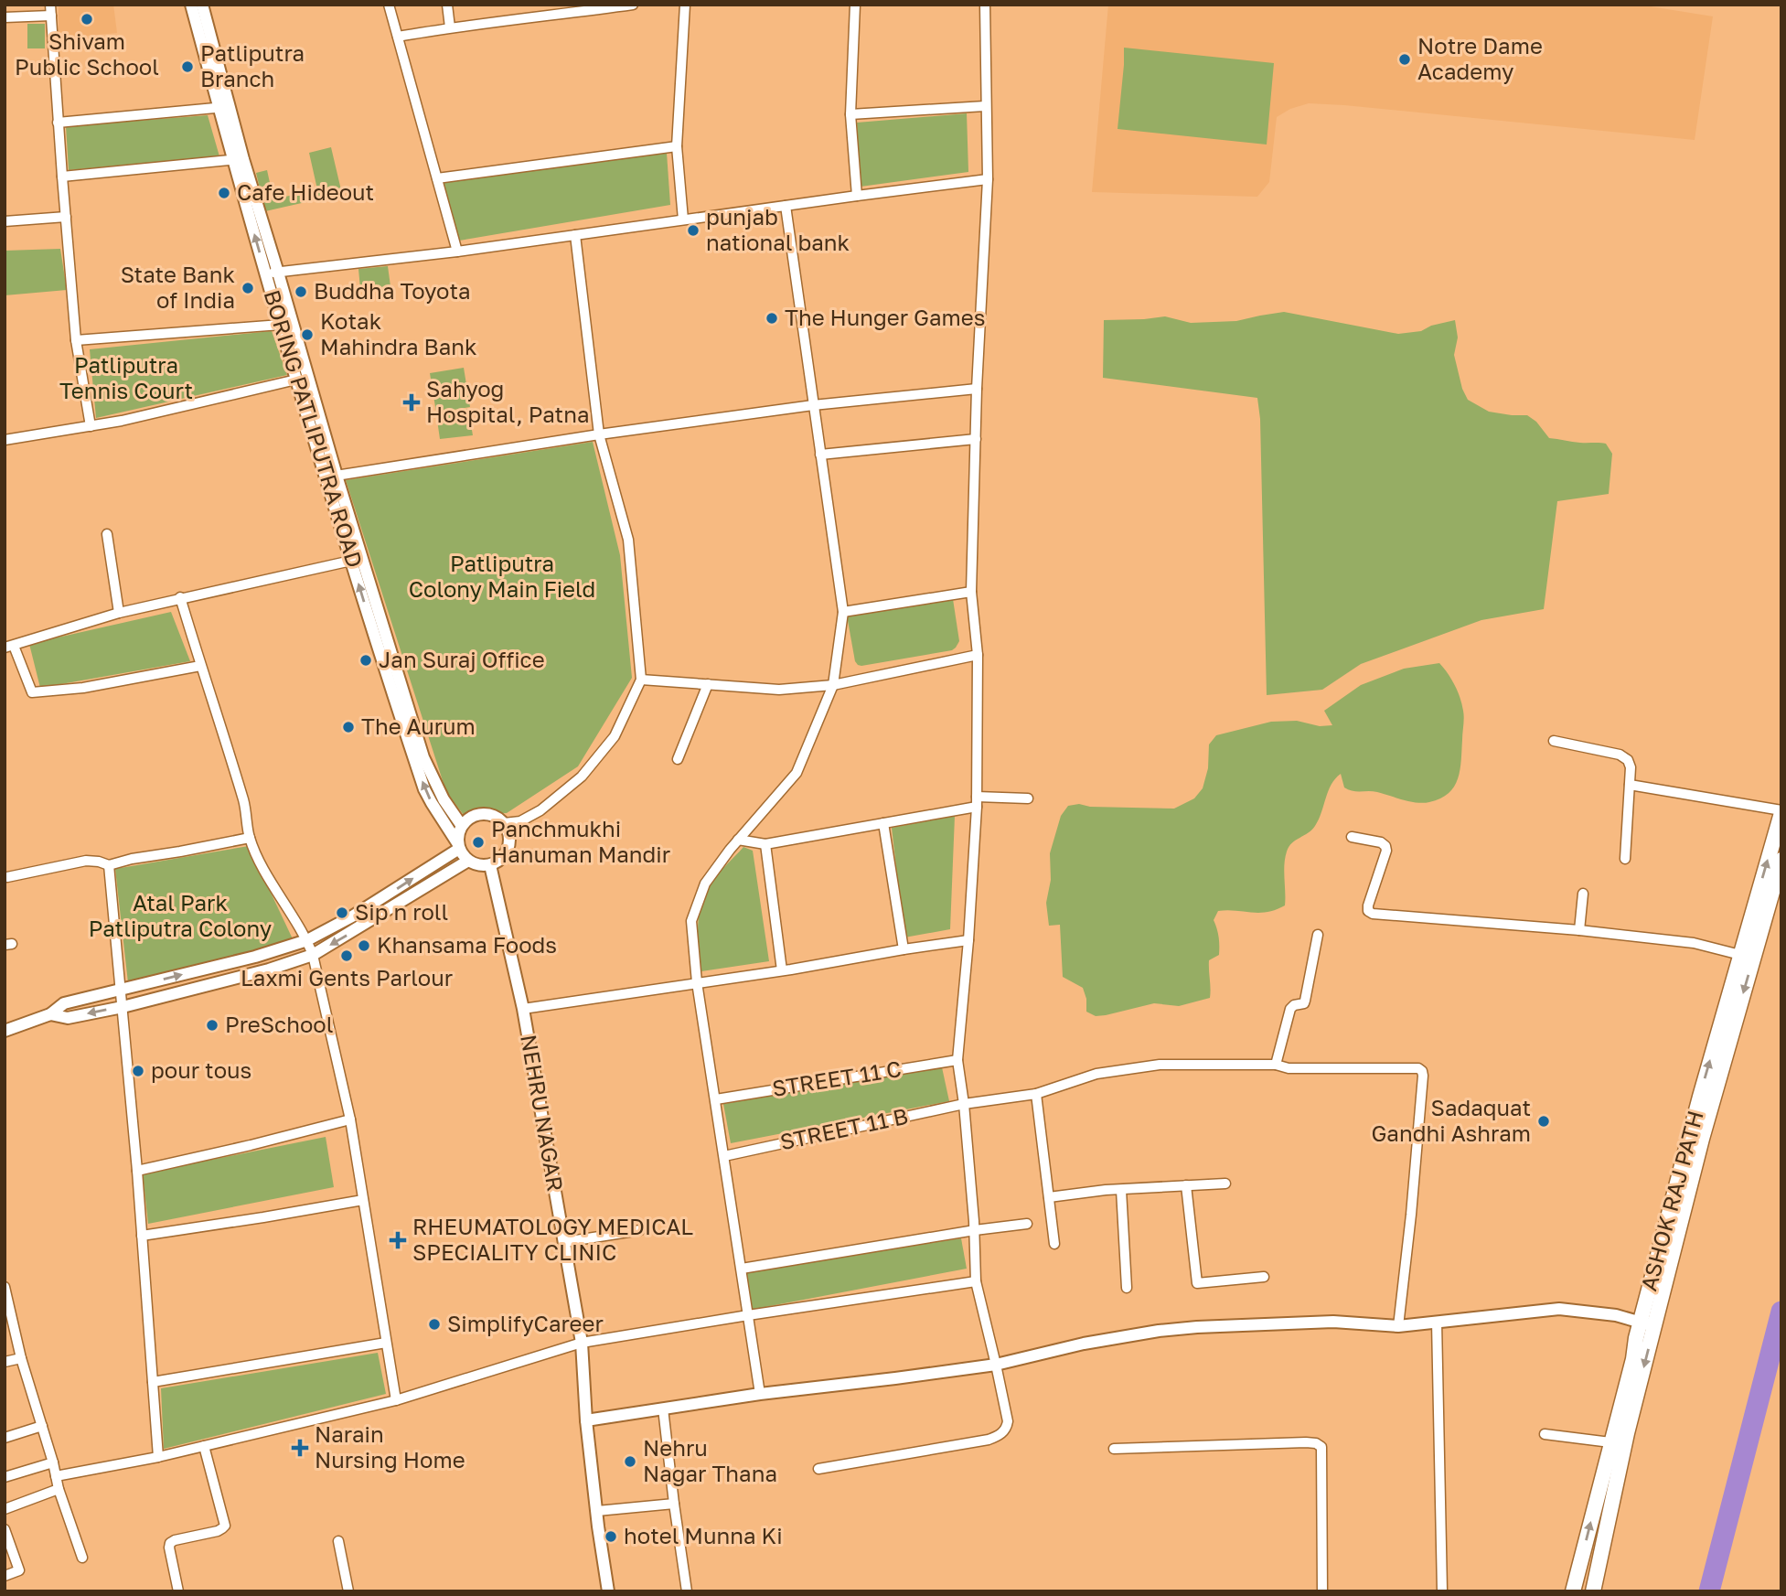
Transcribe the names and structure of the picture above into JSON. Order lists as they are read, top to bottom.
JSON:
{
  "streets": {
    "main road": ["ASHOK RAJ PATH"],
    "street": [
      "BORING PATLIPUTRA ROAD",
      "STREET 11 C",
      "NEHRU NAGAR",
      "STREET 11 B"
    ]
  },
  "crossings": [
    ["BORING PATLIPUTRA ROAD", "NEHRU NAGAR"]
  ],
  "parks": ["Patliputra Tennis Court", "Patliputra Colony Main Field", "Atal Park Patliputra Colony"],
  "places": {
    "other": [
      "Shivam Public School",
      "Notre Dame Academy",
      "Patliputra Branch",
      "Cafe Hideout",
      "punjab national bank",
      "State Bank of India",
      "Buddha Toyota",
      "The Hunger Games",
      "Kotak Mahindra Bank",
      "Jan Suraj Office",
      "The Aurum",
      "Panchmukhi Hanuman Mandir",
      "Sip n roll",
      "Khansama Foods",
      "Laxmi Gents Parlour",
      "PreSchool",
      "pour tous",
      "Sadaquat Gandhi Ashram",
      "SimplifyCareer",
      "Nehru Nagar Thana",
      "hotel Munna Ki"
    ],
    "health": ["Sahyog Hospital, Patna", "RHEUMATOLOGY MEDICAL SPECIALITY CLINIC", "Narain Nursing Home"]
  }
}
